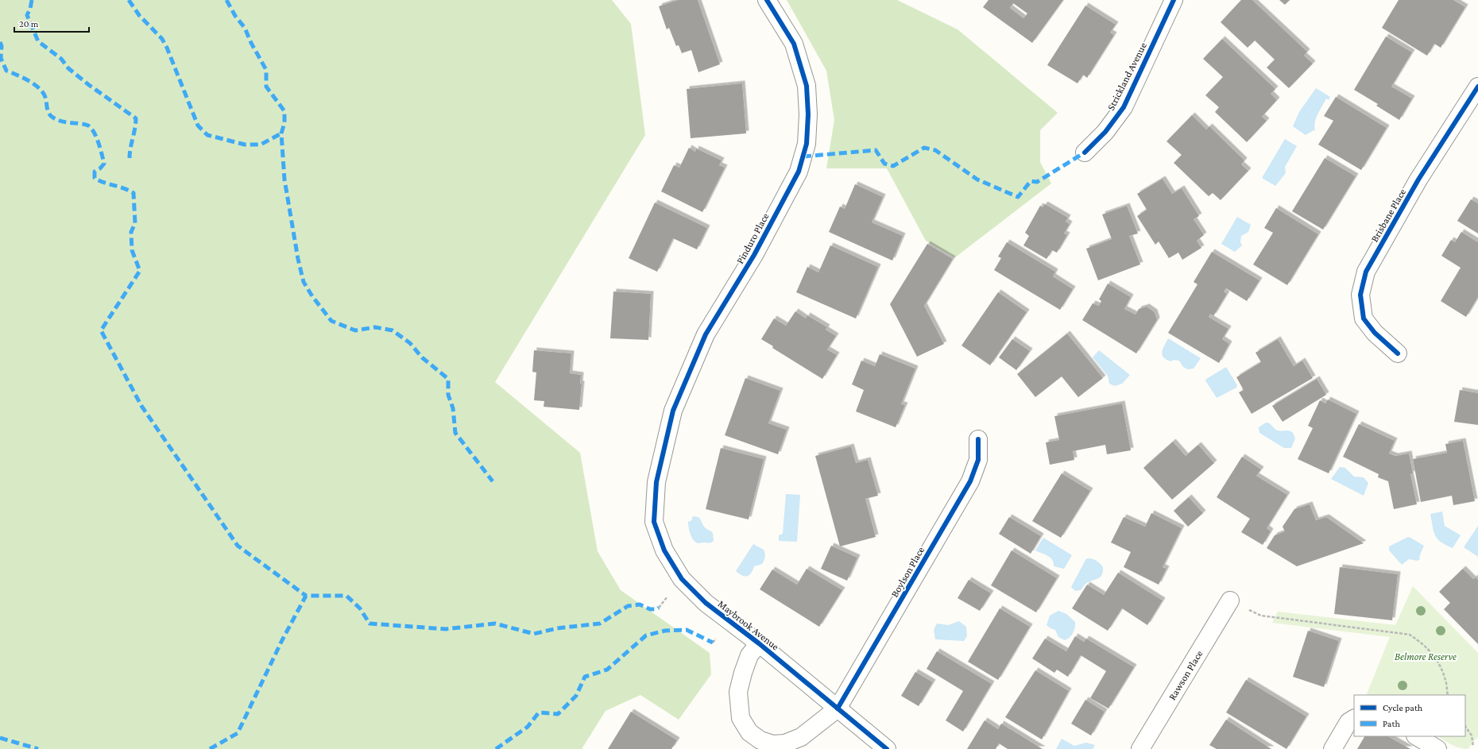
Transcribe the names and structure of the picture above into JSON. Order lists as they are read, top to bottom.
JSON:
{
  "streets": {
    "street": [
      "Strickland Avenue",
      "Brisbane Place",
      "Pinduro Place",
      "Boylson Place",
      "Maybrook Avenue",
      "Rawson Place"
    ]
  },
  "crossings": [
    ["Pinduro Place", "Maybrook Avenue"],
    ["Boylson Place", "Maybrook Avenue"]
  ],
  "parks": ["Belmore Reserve"],
  "legend": ["Cycle path", "Path"],
  "scale_bar": "20 m"
}
